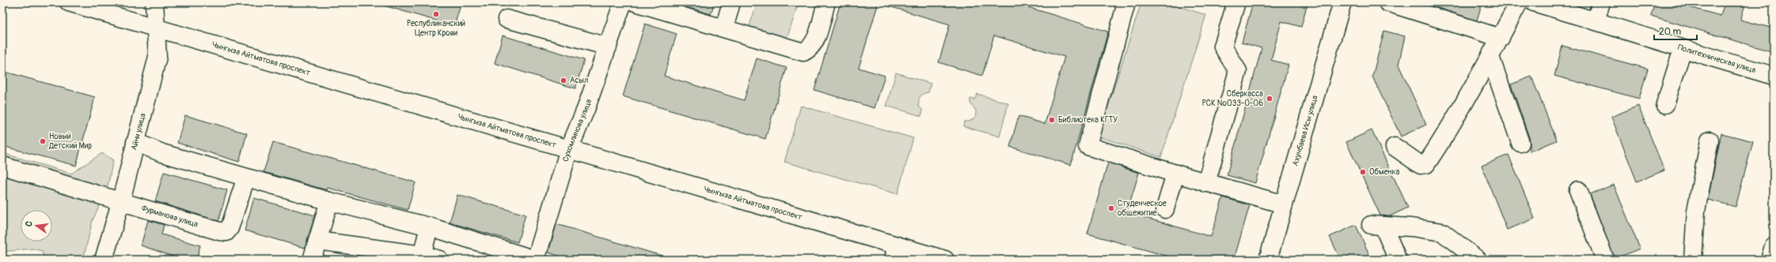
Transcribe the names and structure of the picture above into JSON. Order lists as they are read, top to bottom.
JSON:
{
  "streets": {
    "street": [
      "Чынгыза Айтматова проспект",
      "Политехническая улица",
      "Сухомлинова улица",
      "Ахунбаева Исы улица",
      "Айни улица",
      "Фурманова улица"
    ]
  },
  "crossings": [
    ["Чынгыза Айтматова проспект", "Сухомлинова улица"],
    ["Чынгыза Айтматова проспект", "Айни улица"],
    ["Айни улица", "Фурманова улица"]
  ],
  "places": [
    "Республиканский Центр Крови",
    "Асыл",
    "Сберкасса РСК №033-0-06",
    "Библиотека КГТУ",
    "Новый Детский Мир",
    "Обменка",
    "Студенческое общежитие"
  ],
  "scale_bar": "20 m",
  "north": "left"
}
